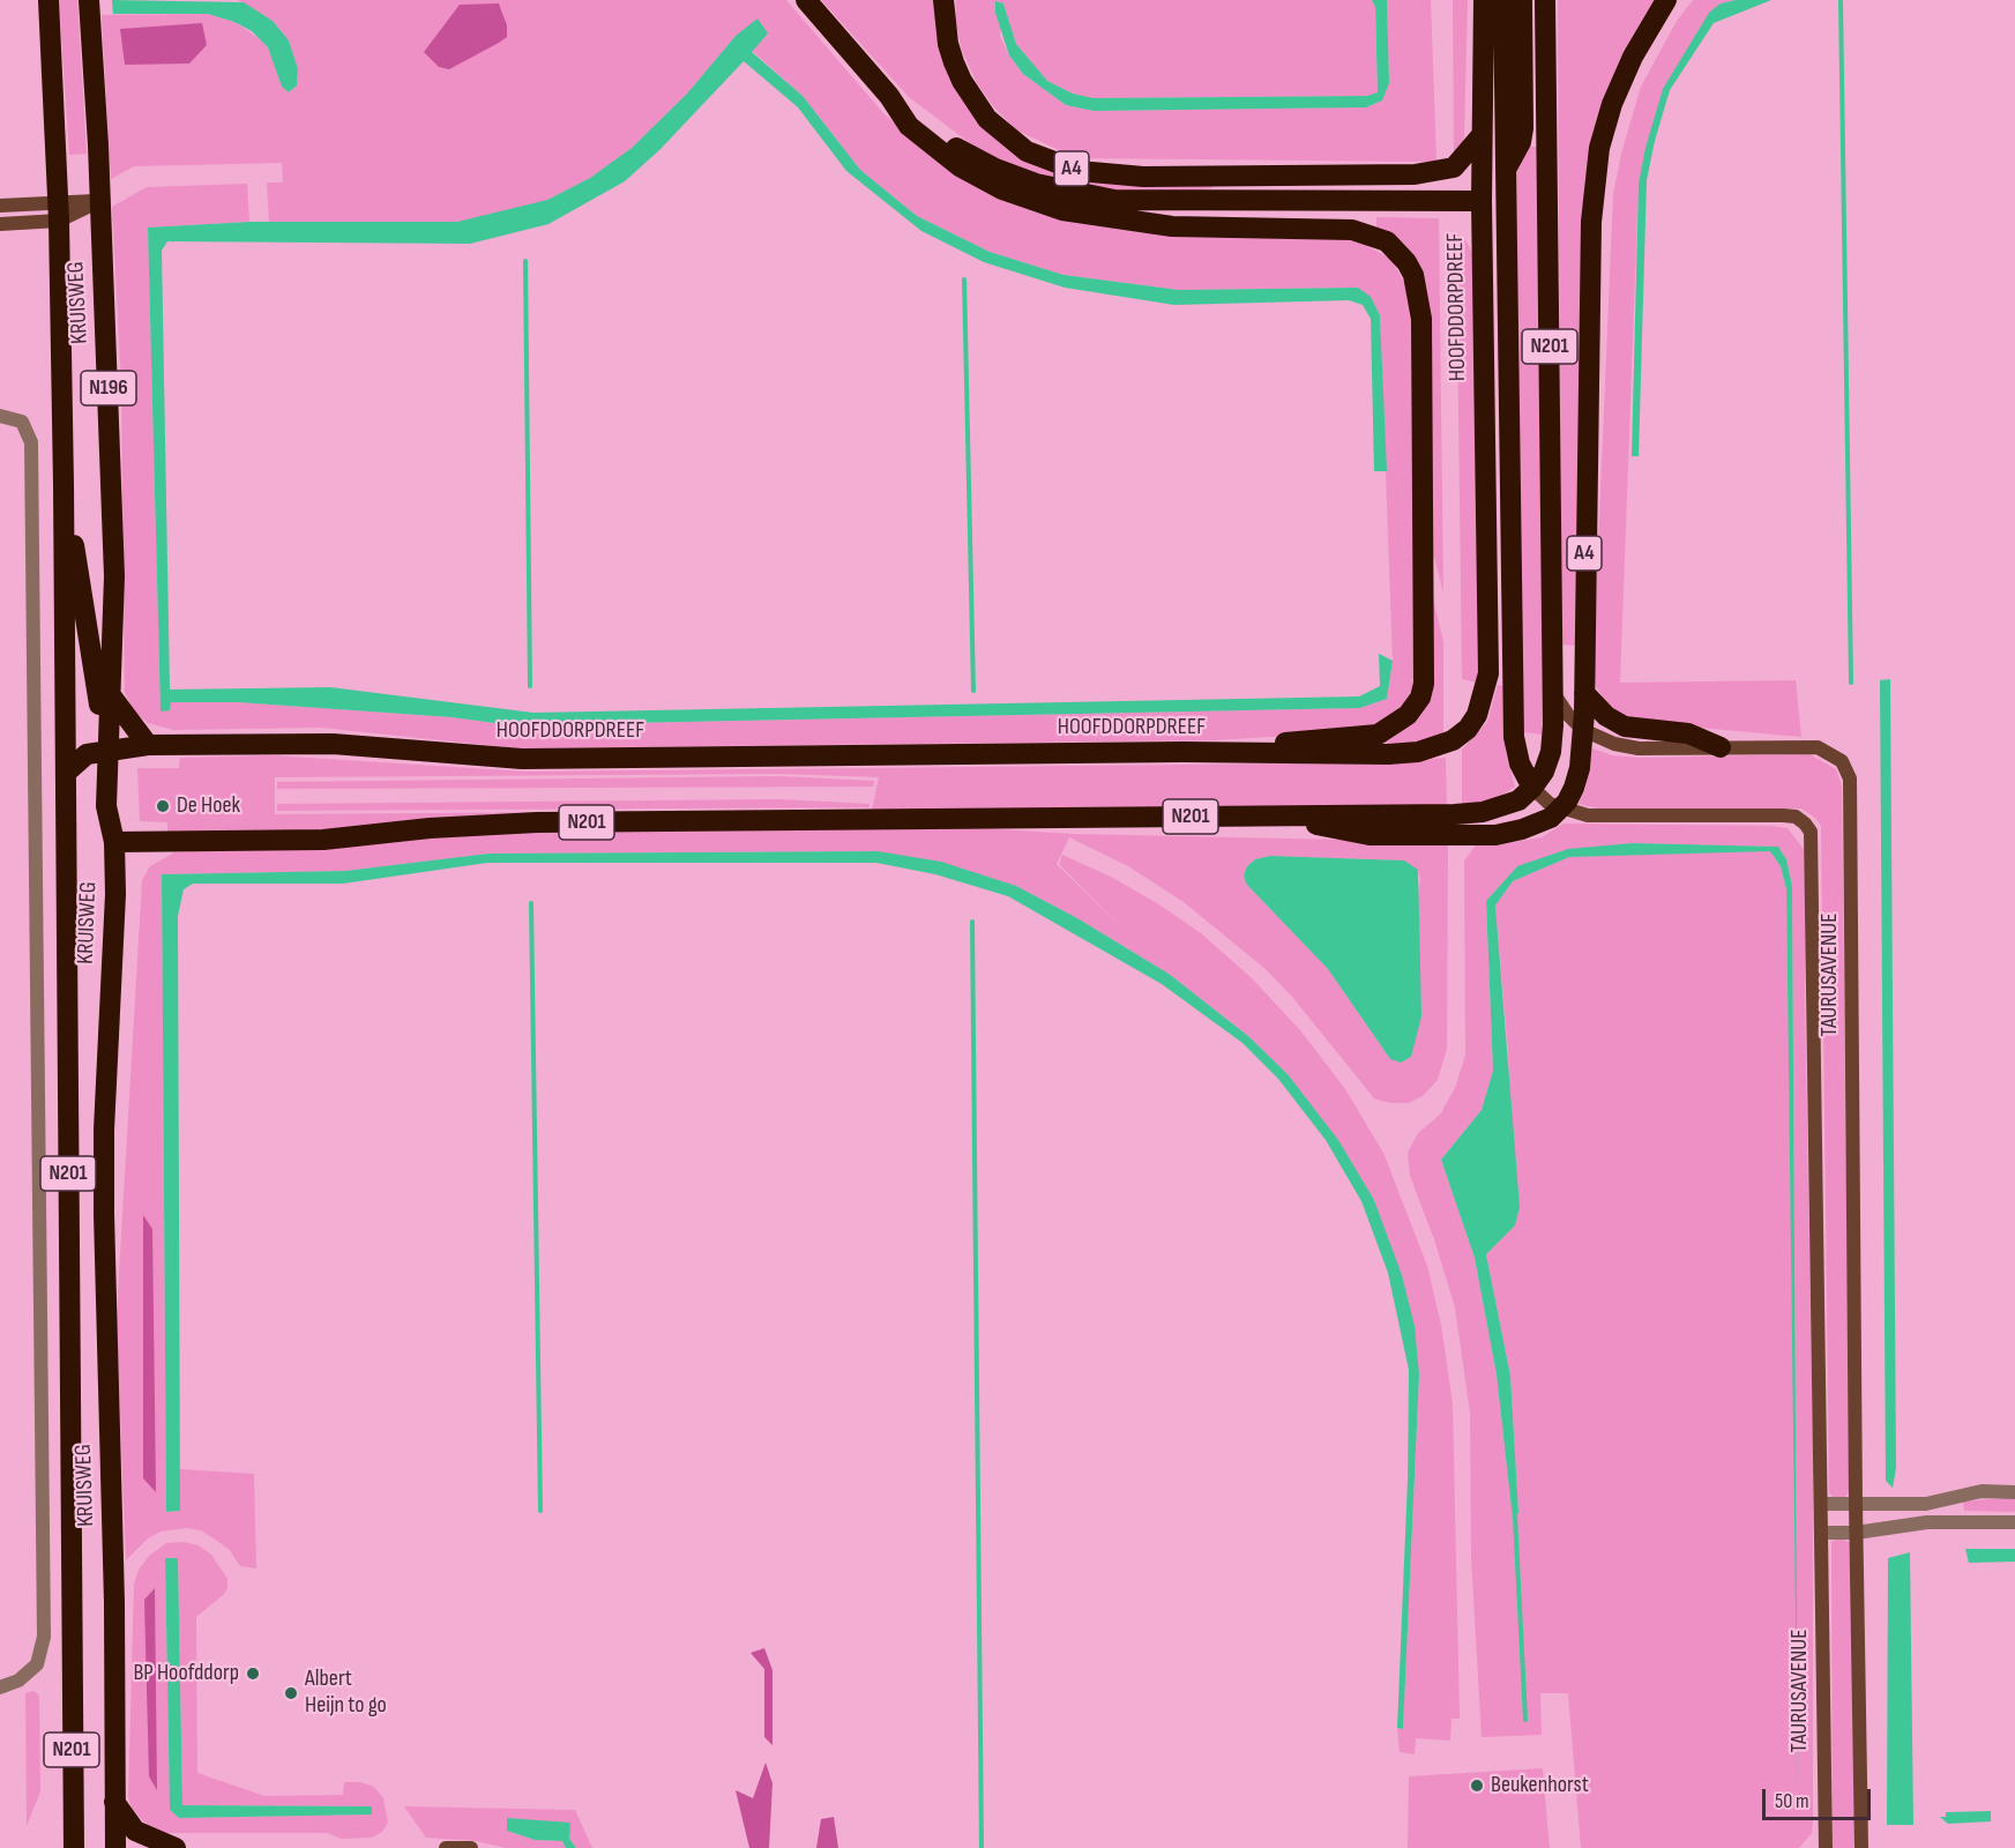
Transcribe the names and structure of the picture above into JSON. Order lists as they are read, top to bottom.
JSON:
{
  "streets": {
    "highway": [
      "A4",
      "KRUISWEG",
      "HOOFDDORPDREEF",
      "N201",
      "N196"
    ],
    "main road": ["TAURUSAVENUE"]
  },
  "crossings": [
    ["A4", "HOOFDDORPDREEF"],
    ["KRUISWEG", "HOOFDDORPDREEF"],
    ["KRUISWEG", "N201"],
    ["KRUISWEG", "N196"],
    ["HOOFDDORPDREEF", "N196"],
    ["N201", "TAURUSAVENUE"]
  ],
  "places": [
    "De Hoek",
    "BP Hoofddorp",
    "Albert Heijn to go",
    "Beukenhorst"
  ],
  "scale_bar": "50 m"
}
